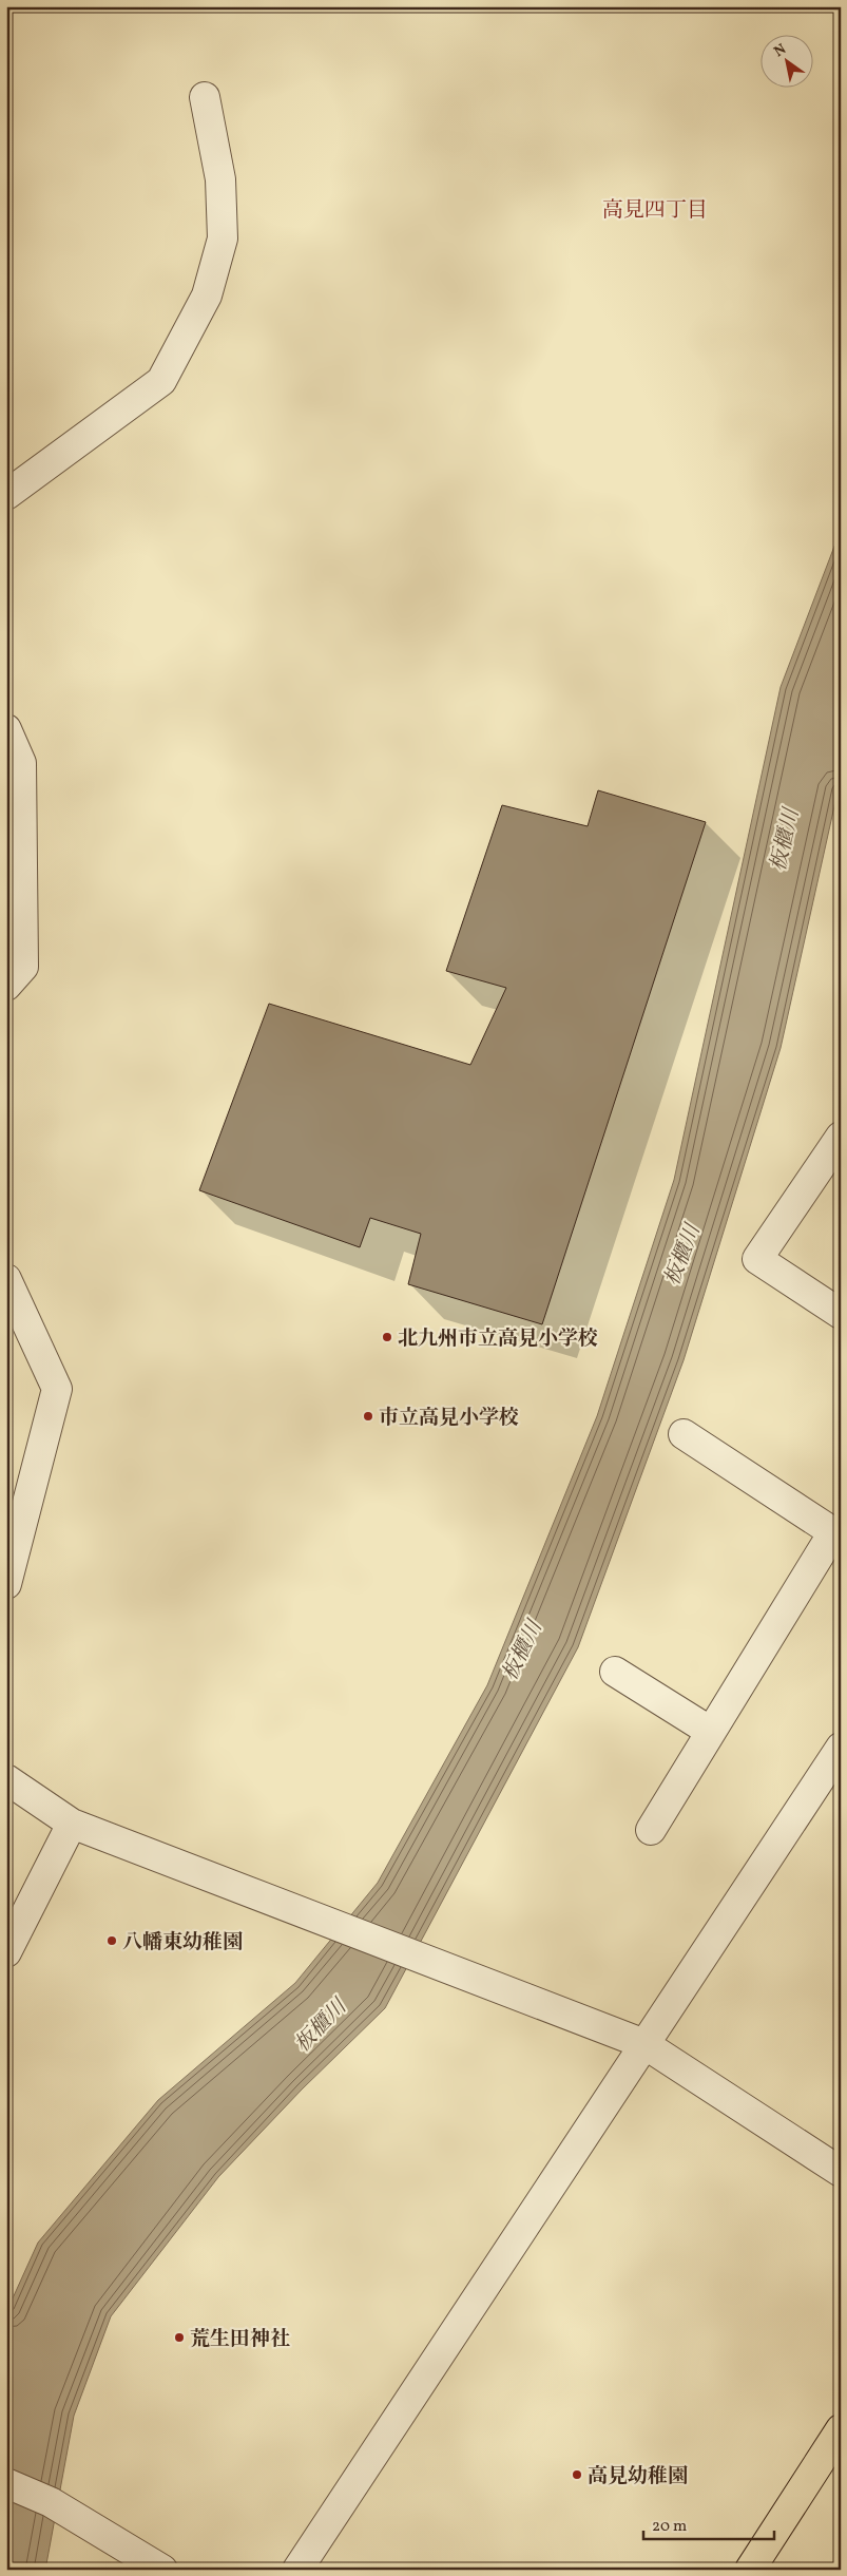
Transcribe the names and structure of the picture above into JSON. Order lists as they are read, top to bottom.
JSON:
{
  "districts": ["高見四丁目"],
  "water": ["板櫃川"],
  "places": [
    "北九州市立高見小学校",
    "市立高見小学校",
    "八幡東幼稚園",
    "荒生田神社",
    "高見幼稚園"
  ],
  "scale_bar": "20 m",
  "north": "top left"
}
